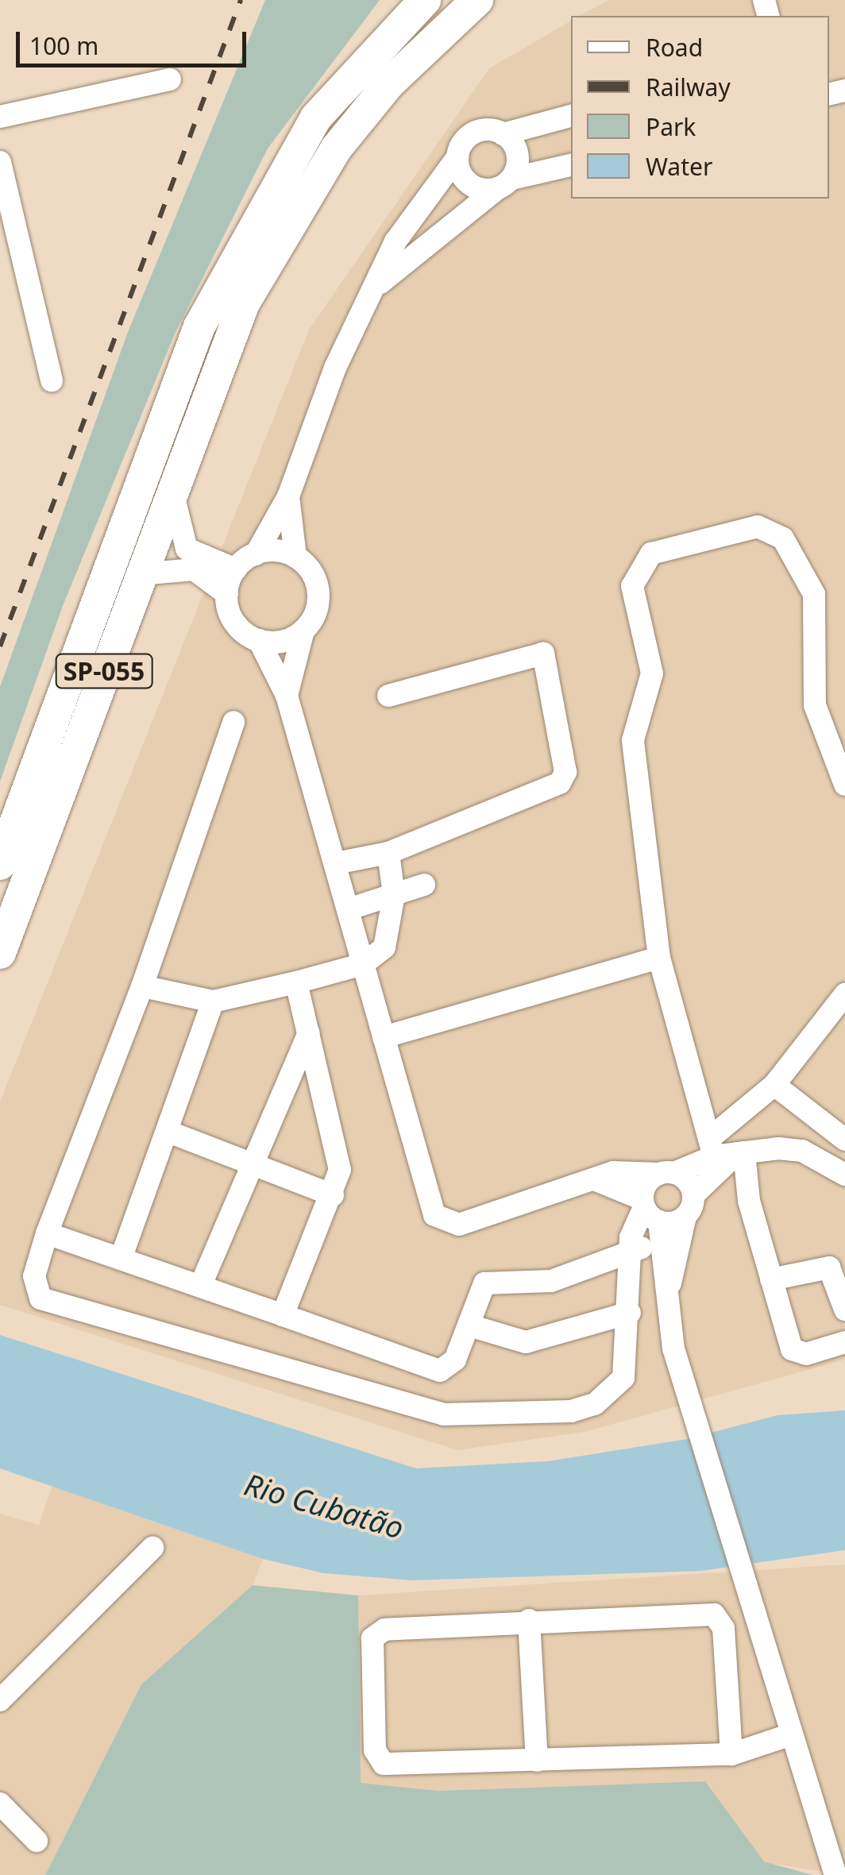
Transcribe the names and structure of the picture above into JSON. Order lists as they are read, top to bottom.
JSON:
{
  "streets": {
    "highway": ["SP-055"]
  },
  "water": ["Rio Cubatão"],
  "legend": [
    "Road",
    "Railway",
    "Park",
    "Water"
  ],
  "scale_bar": "100 m"
}
